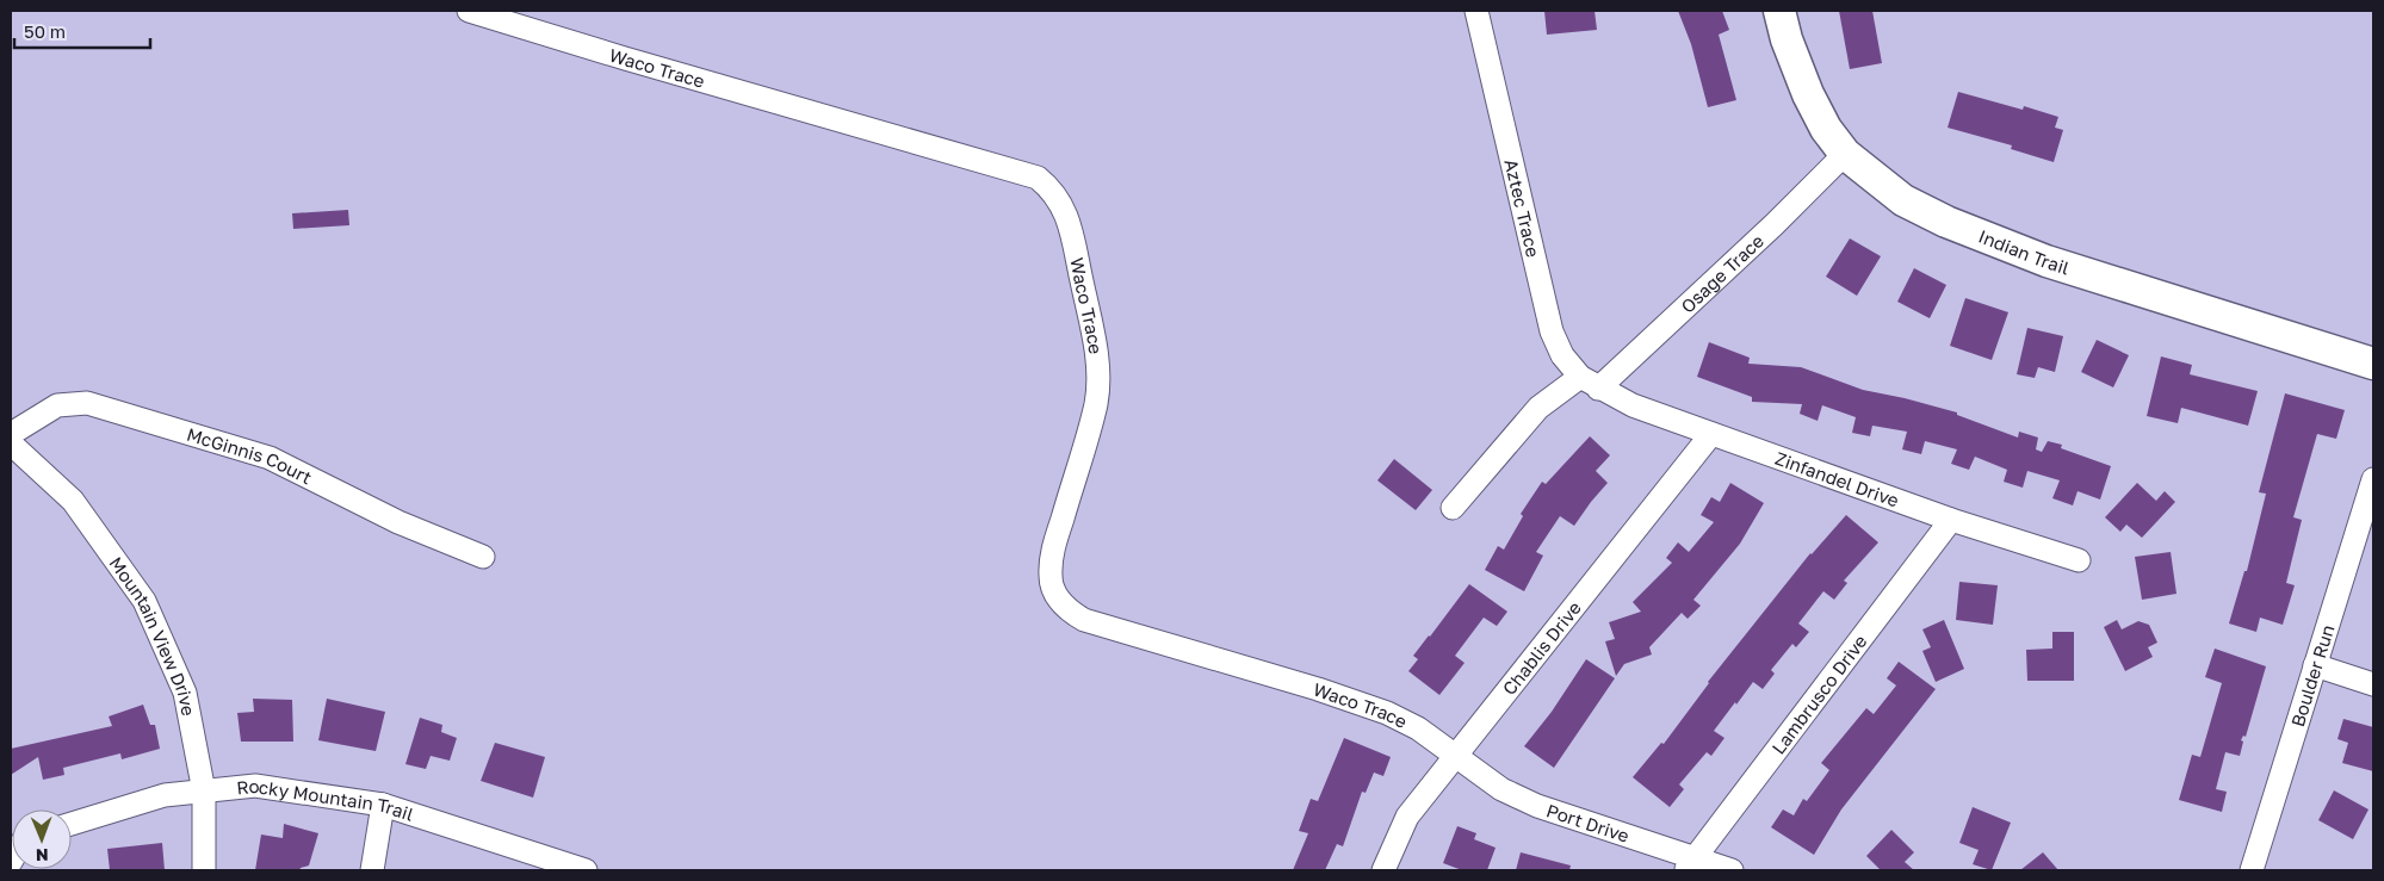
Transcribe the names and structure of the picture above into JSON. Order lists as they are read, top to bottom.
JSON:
{
  "streets": {
    "street": [
      "Waco Trace",
      "Aztec Trace",
      "Indian Trail",
      "Osage Trace",
      "McGinnis Court",
      "Zinfandel Drive",
      "Mountain View Drive",
      "Chablis Drive",
      "Boulder Run",
      "Lambrusco Drive",
      "Rocky Mountain Trail",
      "Port Drive"
    ]
  },
  "crossings": [
    ["Waco Trace", "Chablis Drive"],
    ["Waco Trace", "Port Drive"],
    ["Aztec Trace", "Osage Trace"],
    ["Aztec Trace", "Zinfandel Drive"],
    ["Indian Trail", "Osage Trace"],
    ["Osage Trace", "Zinfandel Drive"],
    ["Zinfandel Drive", "Chablis Drive"],
    ["Zinfandel Drive", "Lambrusco Drive"],
    ["Mountain View Drive", "Rocky Mountain Trail"],
    ["Chablis Drive", "Port Drive"],
    ["Lambrusco Drive", "Port Drive"]
  ],
  "scale_bar": "50 m",
  "north": "bottom"
}
